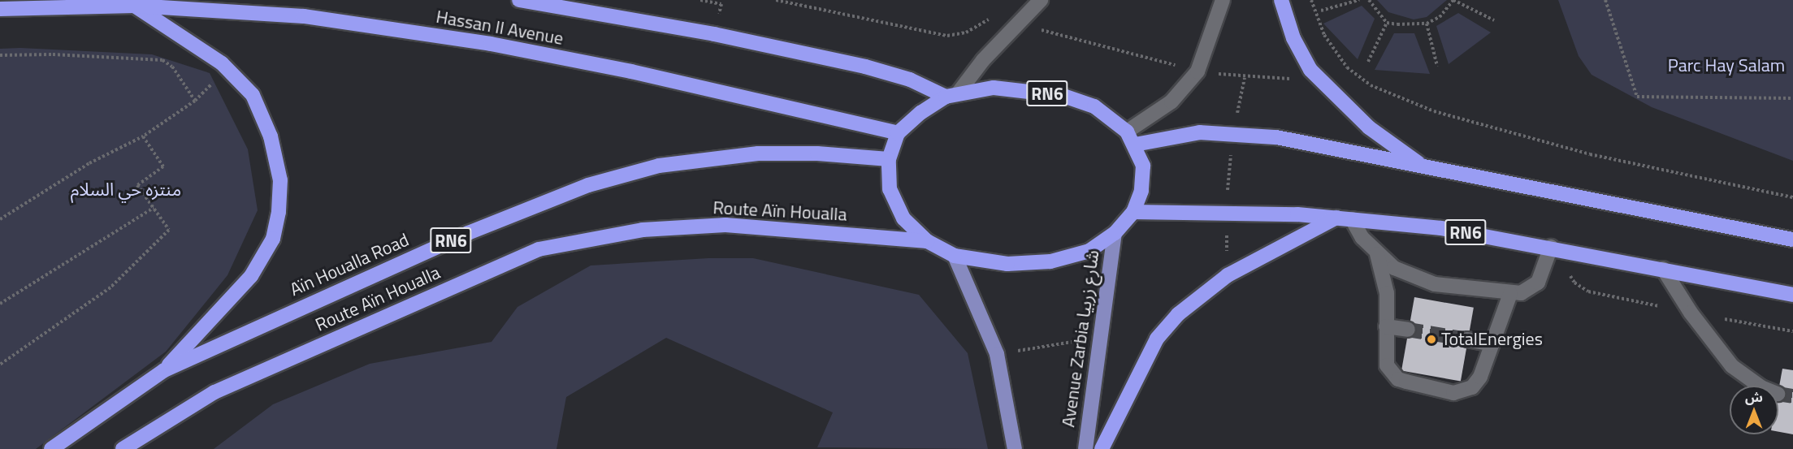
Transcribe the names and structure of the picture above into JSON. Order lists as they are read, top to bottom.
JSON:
{
  "streets": {
    "highway": [
      "Hassan II Avenue",
      "RN6",
      "Route Aïn Houalla",
      "Aïn Houalla Road"
    ],
    "main road": ["Avenue Zarbia شارع زربيا"]
  },
  "crossings": [
    ["Hassan II Avenue", "RN6"],
    ["RN6", "Route Aïn Houalla"],
    ["RN6", "Aïn Houalla Road"],
    ["RN6", "Avenue Zarbia شارع زربيا"]
  ],
  "parks": ["Parc Hay Salam", "منتزه حي السلام"],
  "places": ["TotalEnergies"],
  "north": "top"
}
